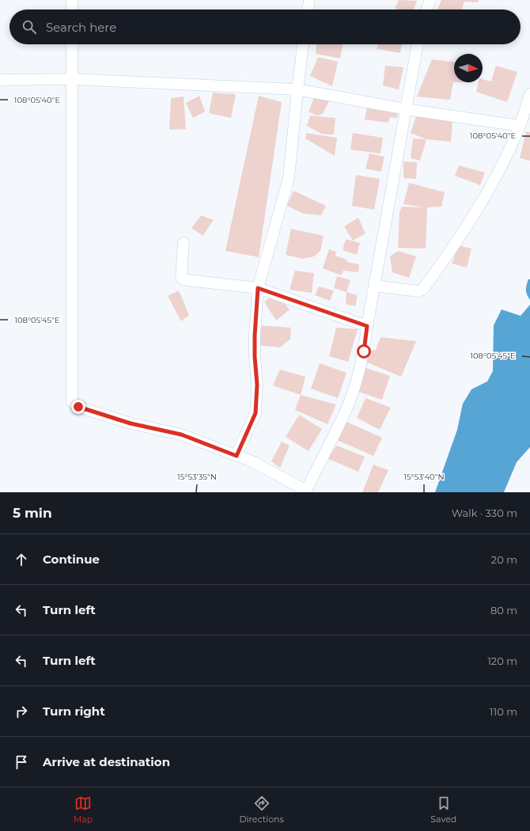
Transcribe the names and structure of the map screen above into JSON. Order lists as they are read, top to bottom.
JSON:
{
  "north": "right",
  "page": {
    "search": "Search here",
    "heading": ["5 min", "Walk · 330 m"],
    "list": [
      ["Continue", "20 m"],
      ["Turn left", "80 m"],
      ["Turn left", "120 m"],
      ["Turn right", "110 m"],
      "Arrive at destination"
    ],
    "nav": ["Map", "Directions", "Saved"]
  },
  "coordinates": [
    "108°05'40\"E",
    "108°05'45\"E",
    "15°53'35\"N",
    "15°53'40\"N"
  ]
}
